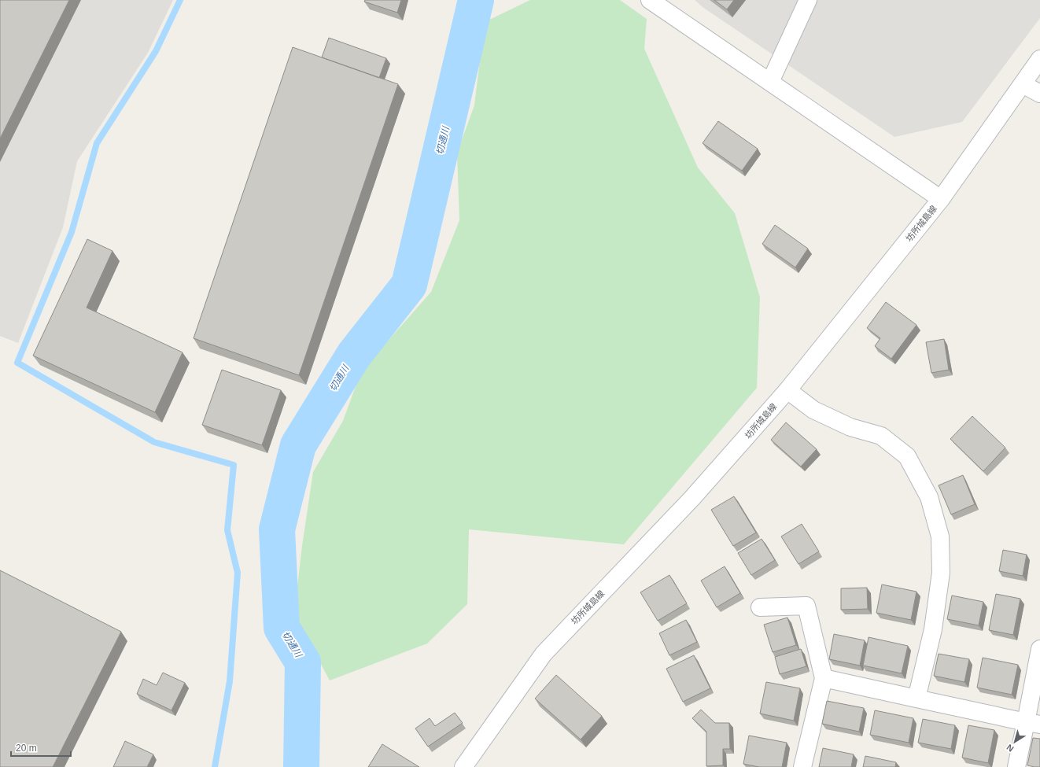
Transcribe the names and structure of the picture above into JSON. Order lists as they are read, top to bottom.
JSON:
{
  "streets": {
    "street": ["坊所城島線"]
  },
  "water": ["切通川"],
  "scale_bar": "20 m",
  "north": "bottom left"
}
